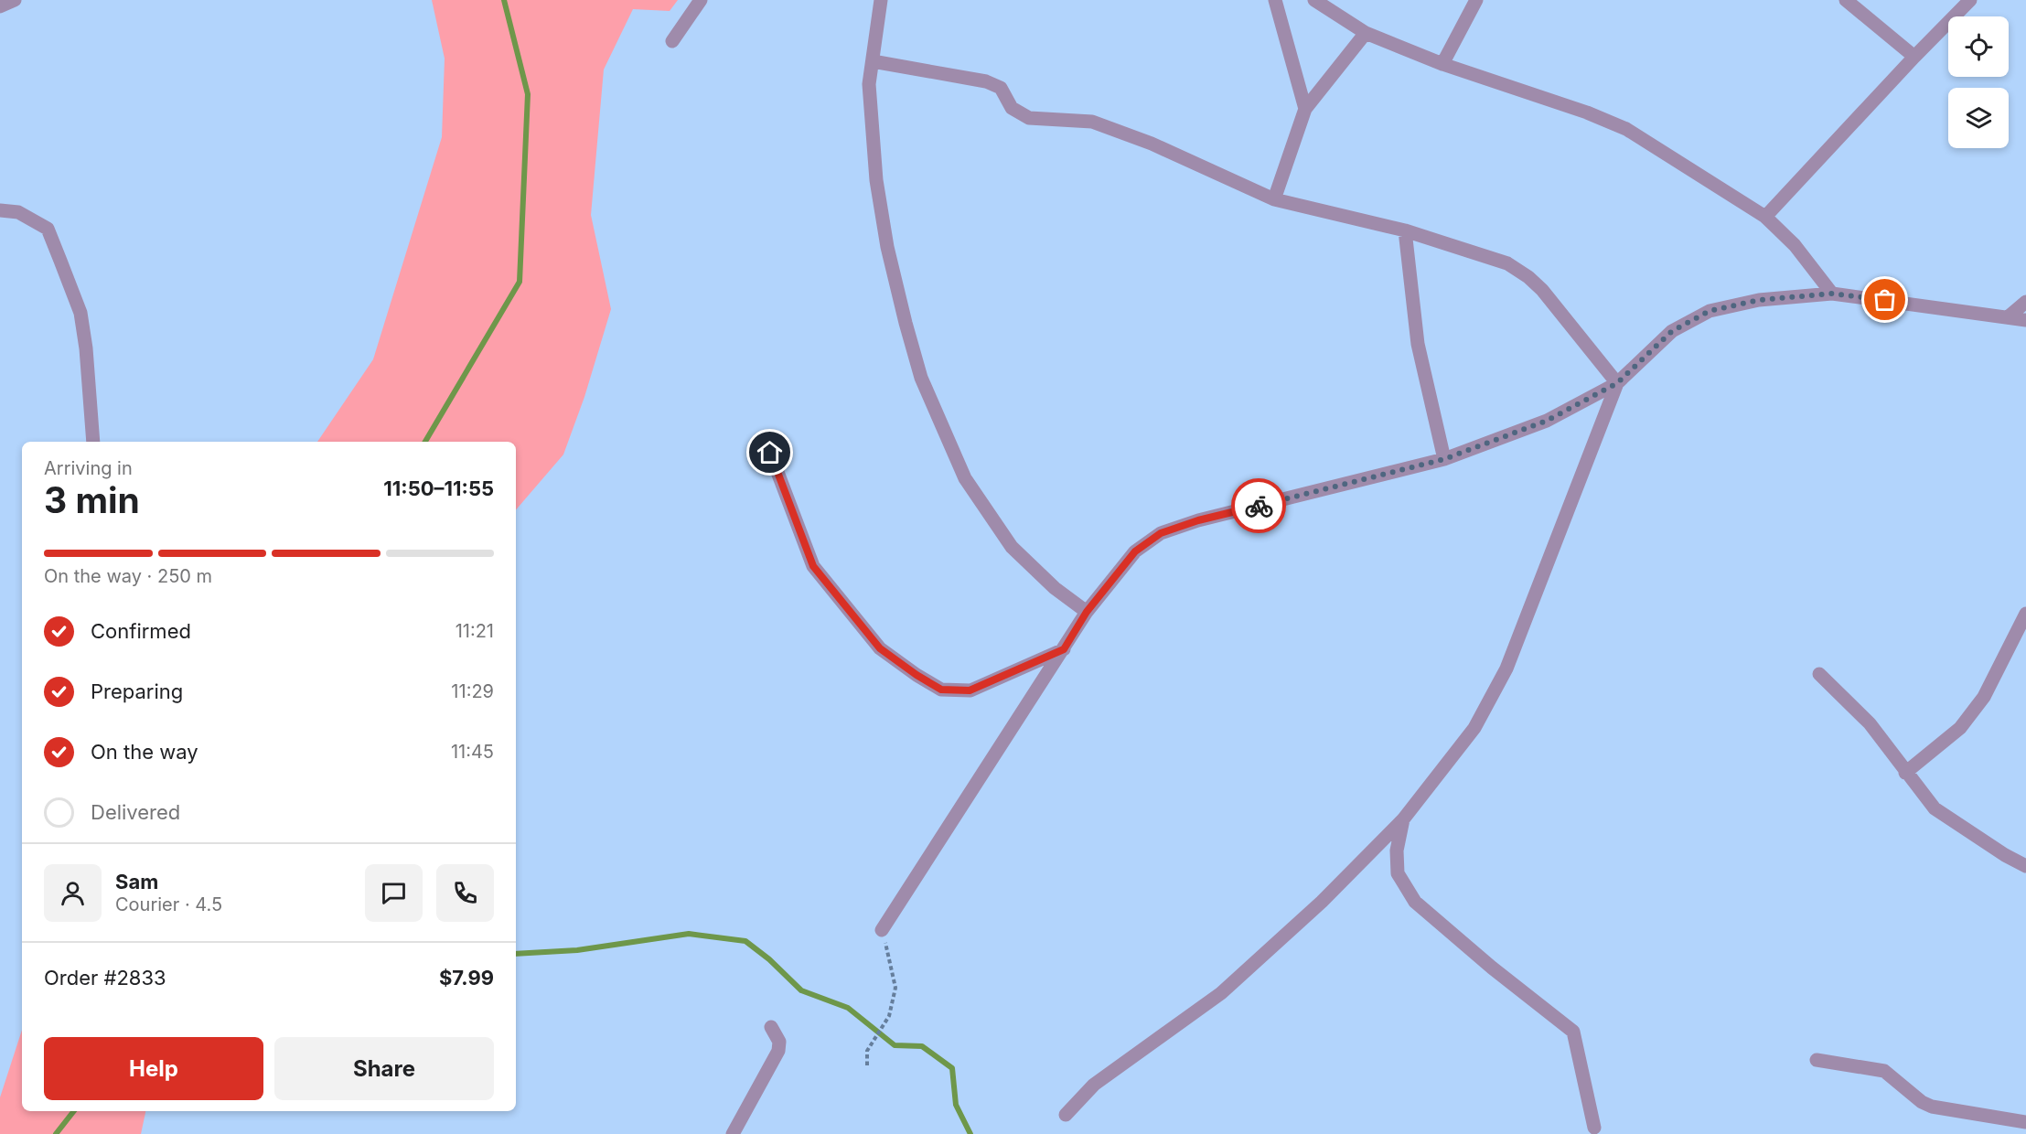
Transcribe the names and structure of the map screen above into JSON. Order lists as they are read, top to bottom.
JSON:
{
  "page": {
    "heading": ["3 min", "Arriving in", "11:50–11:55"],
    "panel": [
      "Sam",
      "Courier · 4.5",
      "Order #2833",
      "$7.99"
    ],
    "bar": "On the way · 250 m",
    "list": [
      ["Confirmed", "11:21"],
      ["Preparing", "11:29"],
      ["On the way", "11:45"],
      "Delivered"
    ],
    "buttons": ["Help", "Share"]
  }
}
